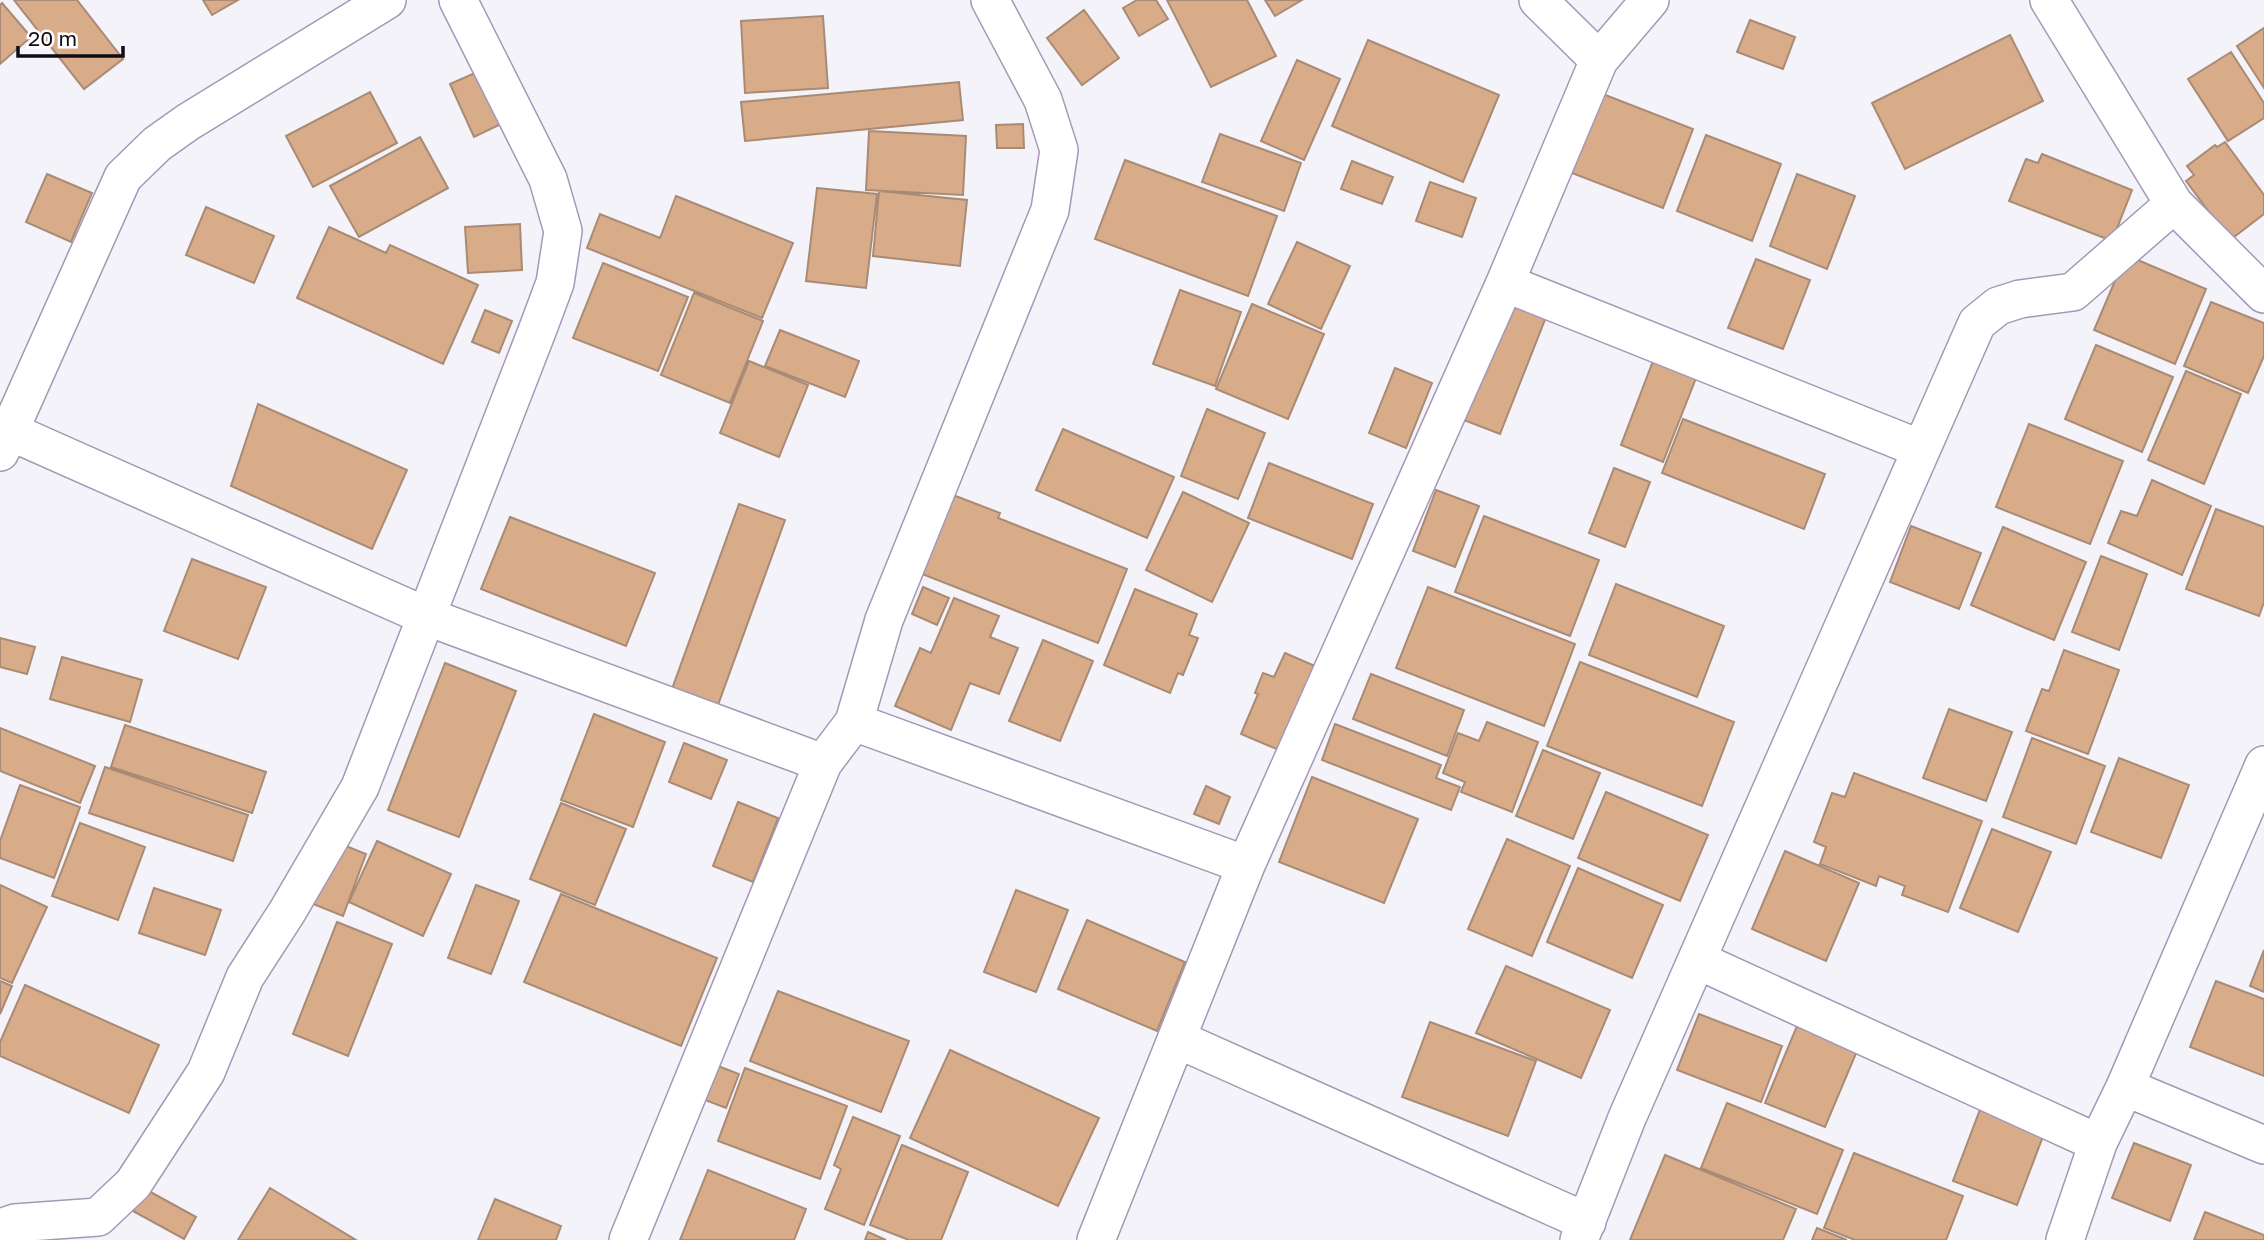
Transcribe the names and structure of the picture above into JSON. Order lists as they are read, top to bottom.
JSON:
{
  "scale_bar": "20 m"
}
